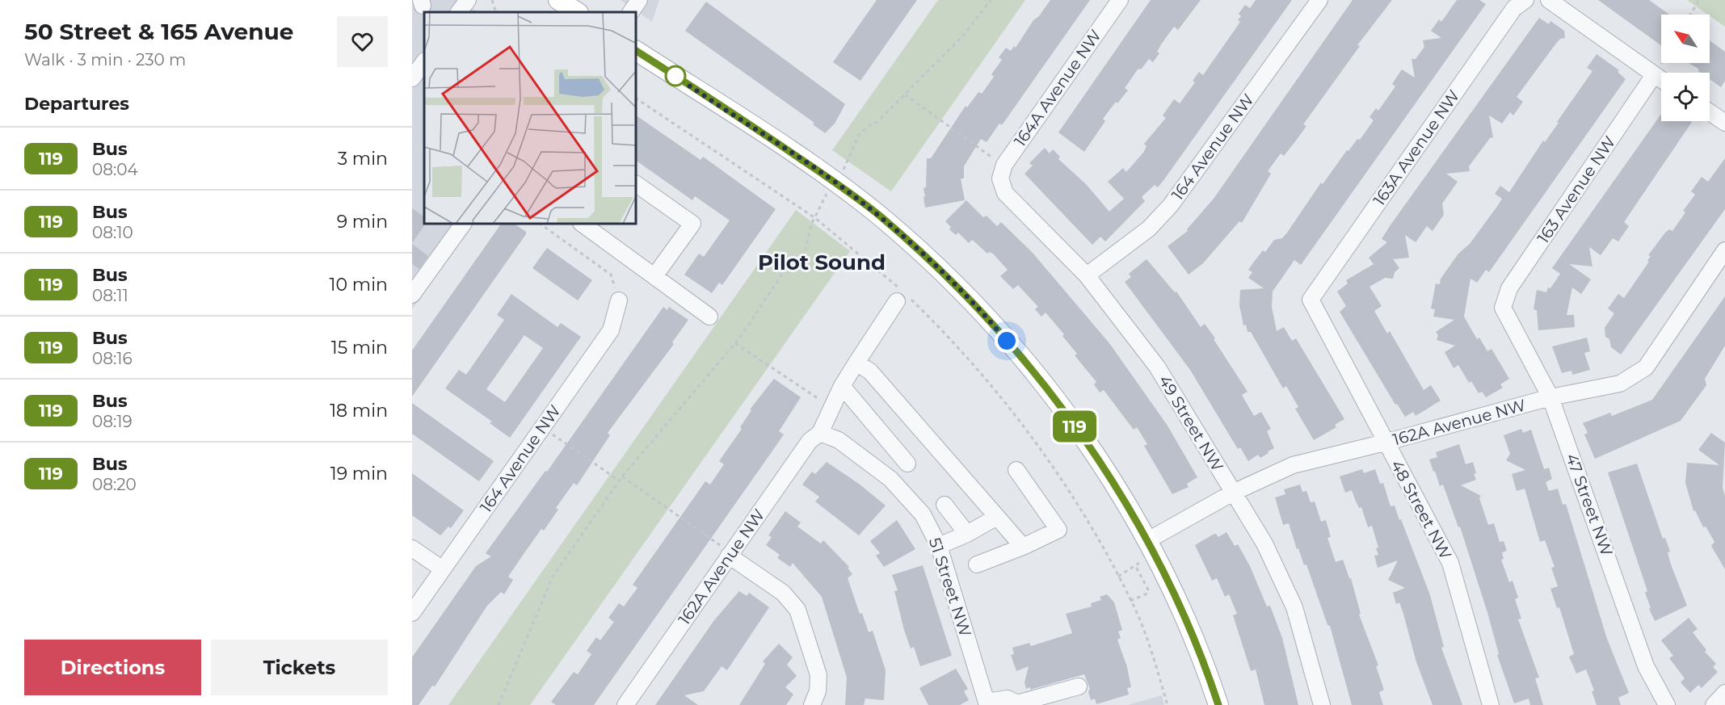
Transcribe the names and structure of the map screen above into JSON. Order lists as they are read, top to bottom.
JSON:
{
  "streets": {
    "street": [
      "164A Avenue NW",
      "164 Avenue NW",
      "163A Avenue NW",
      "163 Avenue NW",
      "162A Avenue NW",
      "49 Street NW",
      "47 Street NW",
      "48 Street NW",
      "51 Street NW"
    ]
  },
  "crossings": [
    ["164A Avenue NW", "49 Street NW"],
    ["164 Avenue NW", "49 Street NW"],
    ["163A Avenue NW", "48 Street NW"],
    ["163 Avenue NW", "47 Street NW"],
    ["162A Avenue NW", "49 Street NW"],
    ["162A Avenue NW", "47 Street NW"],
    ["162A Avenue NW", "48 Street NW"],
    ["162A Avenue NW", "51 Street NW"]
  ],
  "districts": ["Pilot Sound"],
  "lines": ["bus line 119"],
  "north": "top left",
  "page": {
    "heading": [
      ["50 Street & 165 Avenue", "Walk · 3 min · 230 m"],
      "Departures"
    ],
    "on_map": "119",
    "list": [
      {
        "mark": "119",
        "name": "Bus",
        "note": "08:04",
        "value": "3 min"
      },
      {
        "mark": "119",
        "name": "Bus",
        "note": "08:10",
        "value": "9 min"
      },
      {
        "mark": "119",
        "name": "Bus",
        "note": "08:11",
        "value": "10 min"
      },
      {
        "mark": "119",
        "name": "Bus",
        "note": "08:16",
        "value": "15 min"
      },
      {
        "mark": "119",
        "name": "Bus",
        "note": "08:19",
        "value": "18 min"
      },
      {
        "mark": "119",
        "name": "Bus",
        "note": "08:20",
        "value": "19 min"
      }
    ],
    "buttons": ["Directions", "Tickets"]
  }
}
